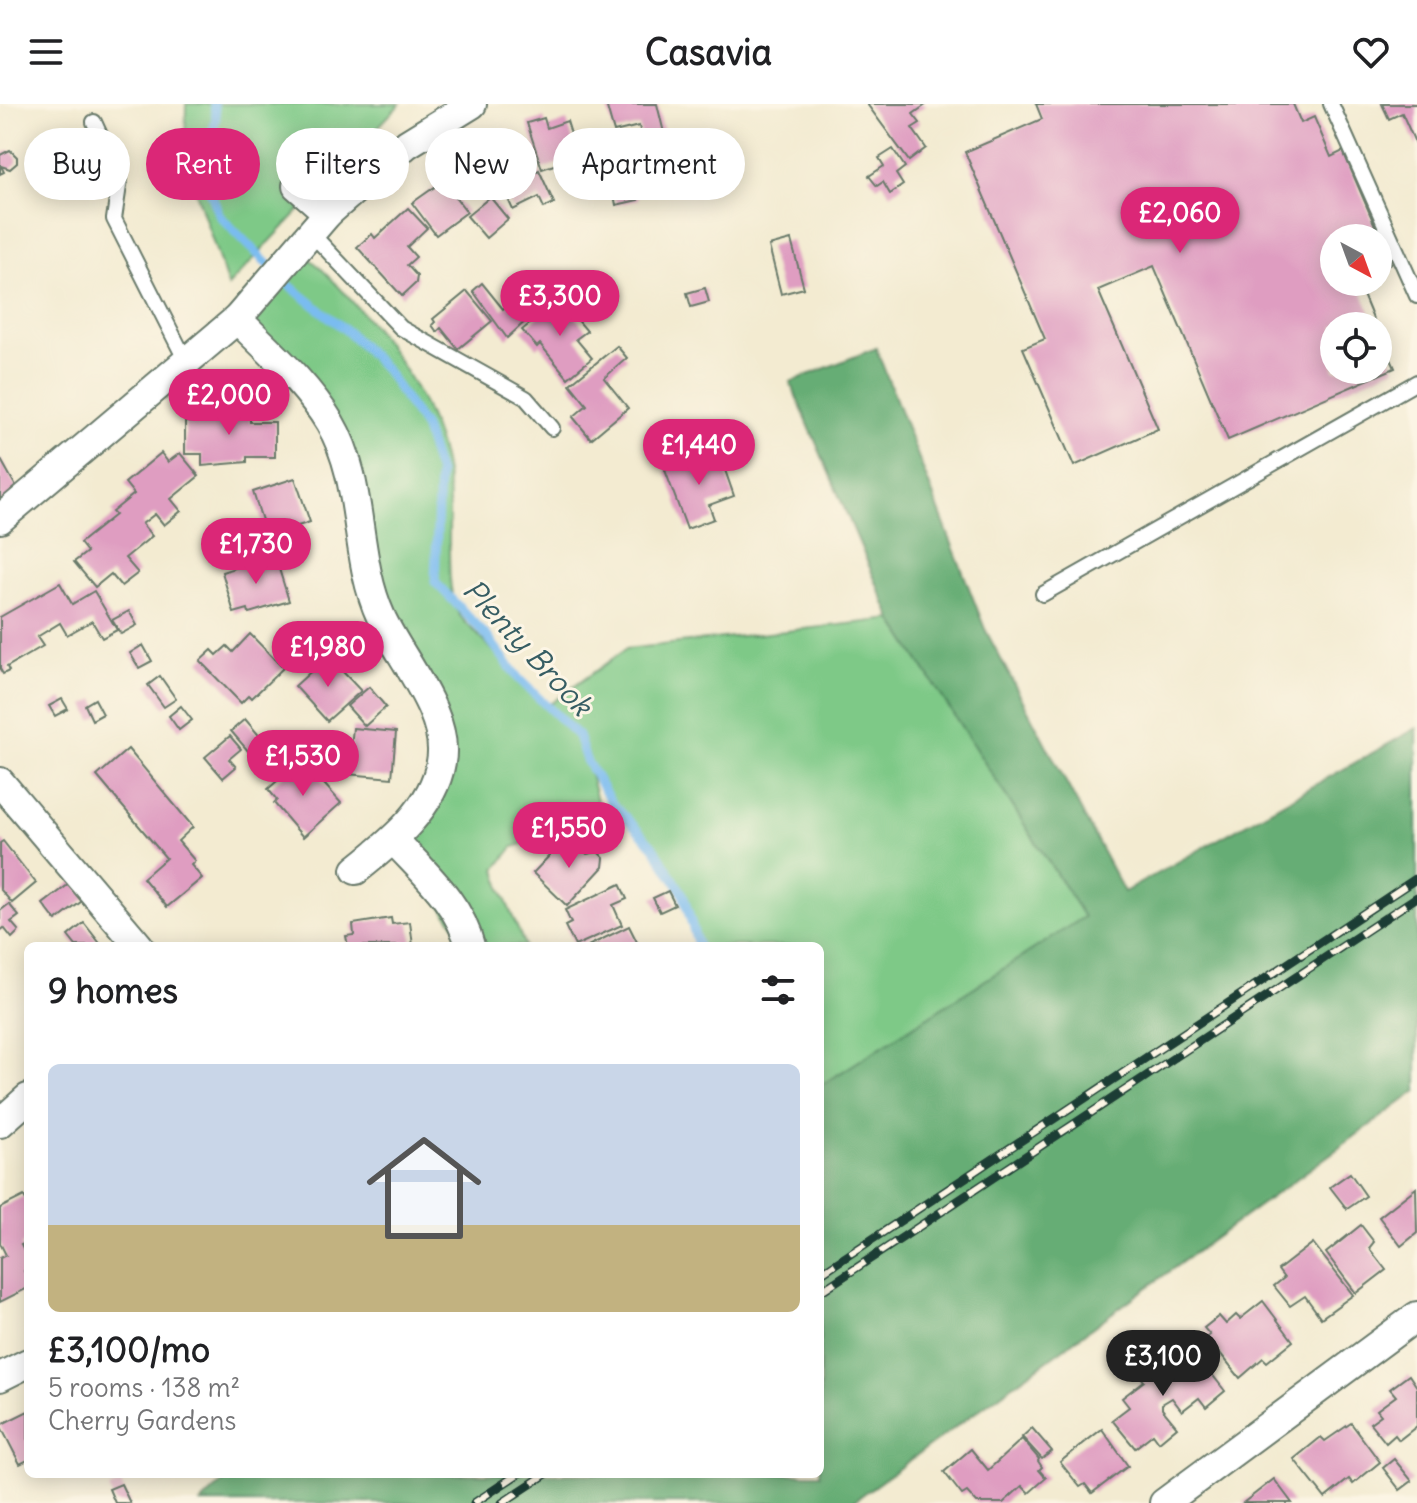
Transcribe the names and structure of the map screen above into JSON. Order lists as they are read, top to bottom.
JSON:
{
  "water": ["Plenty Brook"],
  "north": "bottom right",
  "page": {
    "header": "Casavia",
    "chip": [
      "Buy",
      "Rent",
      "Filters",
      "New",
      "Apartment"
    ],
    "price": [
      "£2,060",
      "£3,300",
      "£2,000",
      "£1,440",
      "£1,730",
      "£1,980",
      "£1,530",
      "£1,550",
      "£3,100"
    ],
    "heading": "9 homes",
    "list": [
      {
        "name": "£3,100/mo",
        "note": "5 rooms · 138 m² · Cherry Gardens"
      }
    ]
  }
}
